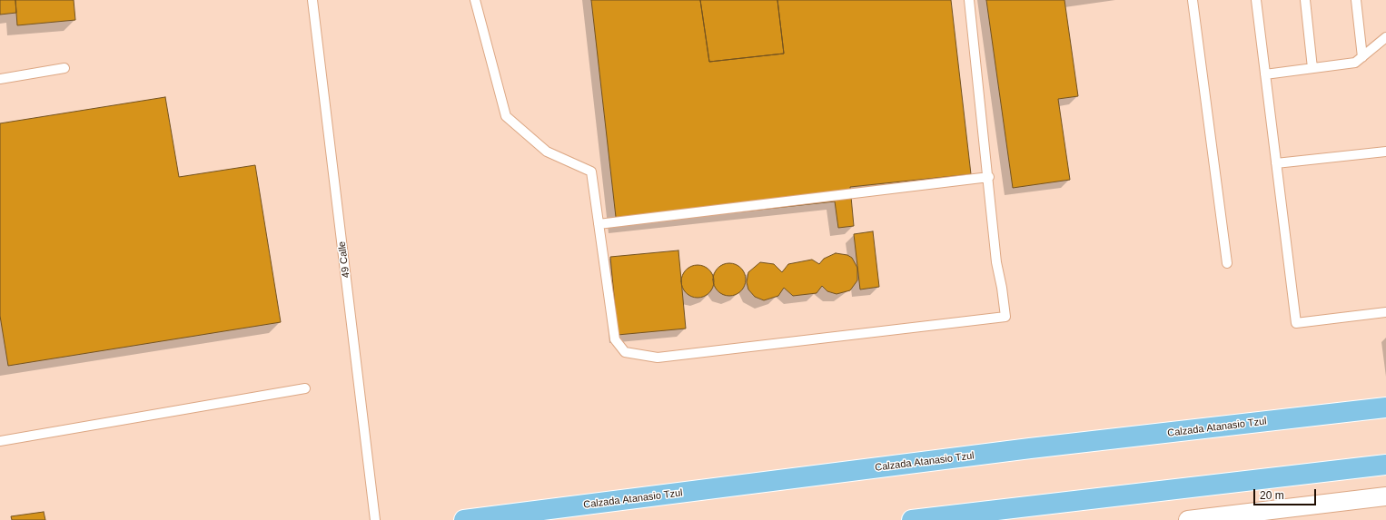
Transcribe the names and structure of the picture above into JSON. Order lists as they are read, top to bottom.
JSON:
{
  "streets": {
    "main road": ["Calzada Atanasio Tzul"],
    "lane": ["49 Calle"]
  },
  "scale_bar": "20 m"
}
